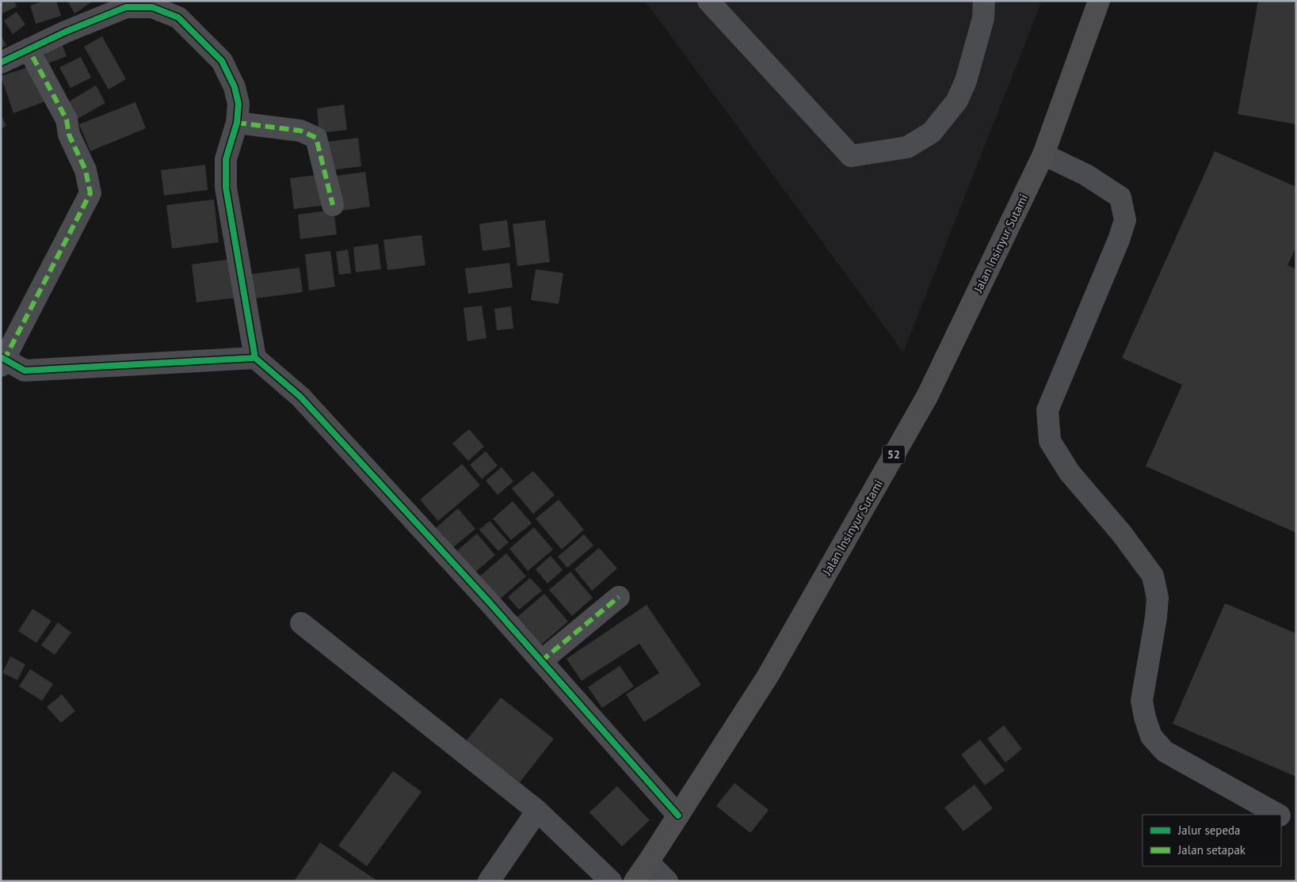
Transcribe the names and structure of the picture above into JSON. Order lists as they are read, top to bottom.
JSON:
{
  "streets": {
    "highway": ["Jalan Insinyur Sutami", "52"]
  },
  "legend": ["Jalur sepeda", "Jalan setapak"]
}
